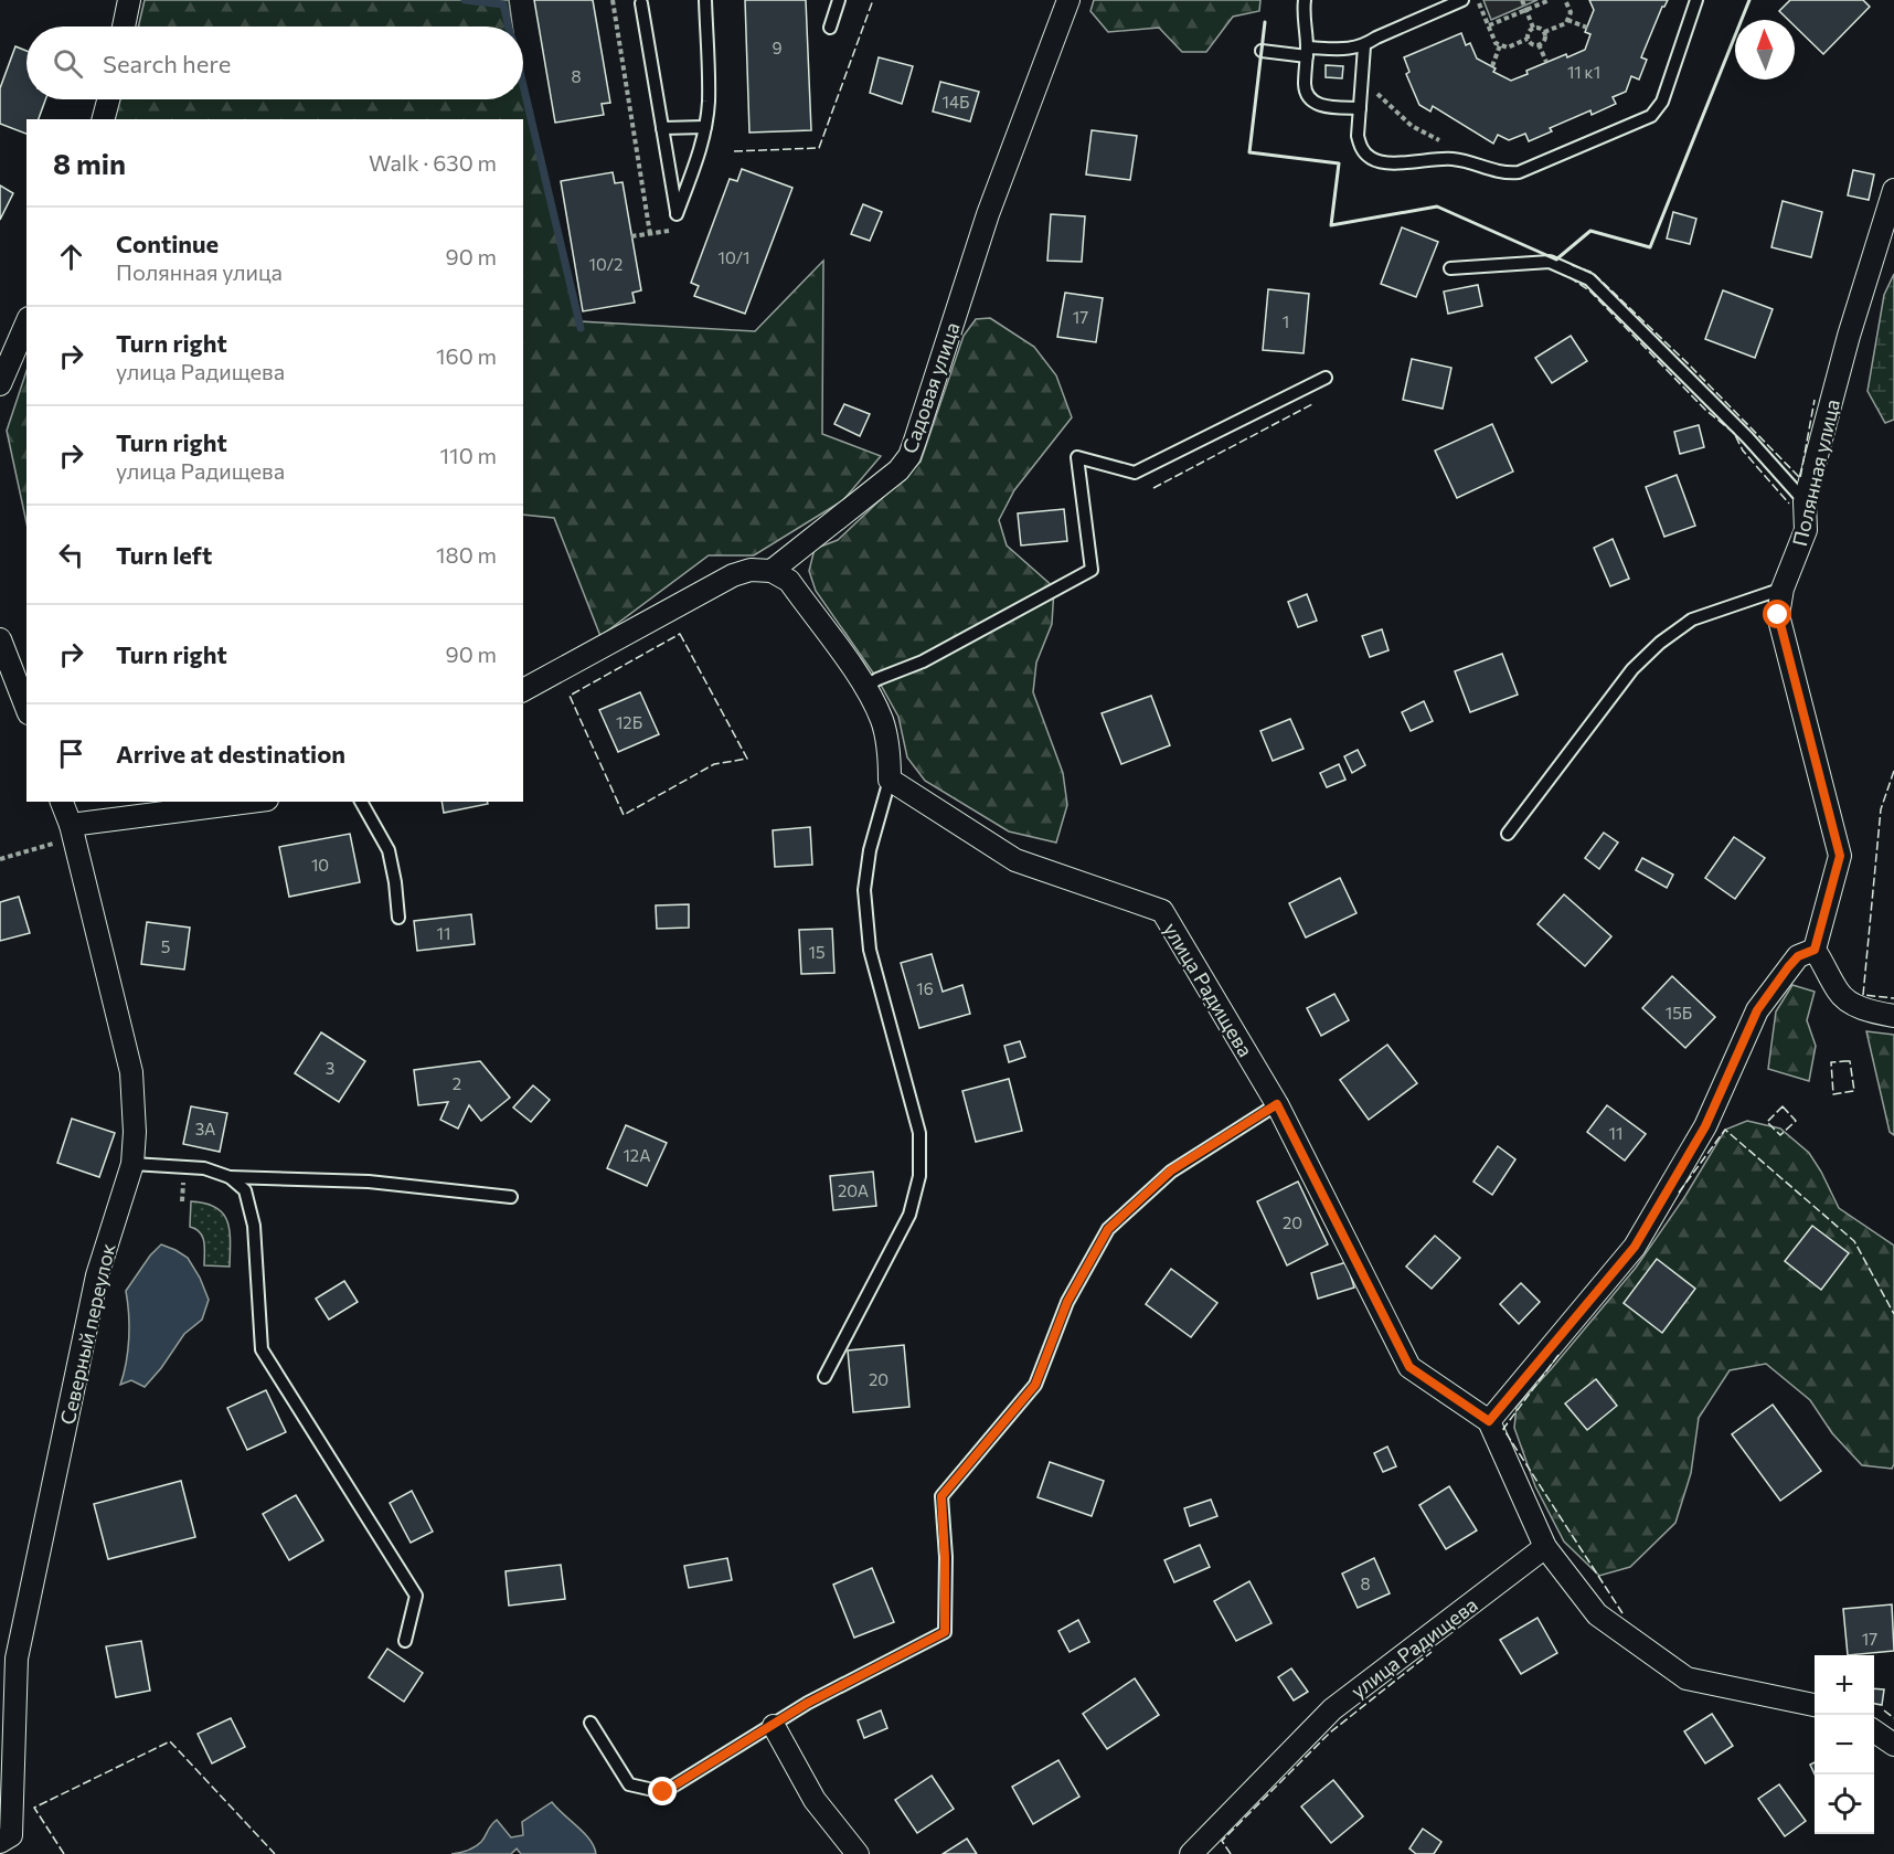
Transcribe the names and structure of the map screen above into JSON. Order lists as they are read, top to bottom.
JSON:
{
  "streets": {
    "street": [
      "Садовая улица",
      "Полянная улица",
      "улица Радищева",
      "Северный переулок"
    ]
  },
  "house_numbers": [
    "9",
    "11 к1",
    "8",
    "14Б",
    "10/1",
    "10/2",
    "17",
    "1",
    "12Б",
    "10",
    "11",
    "5",
    "15",
    "16",
    "15Б",
    "3",
    "2",
    "3А",
    "11",
    "12А",
    "20А",
    "20",
    "20",
    "8",
    "17"
  ],
  "north": "top",
  "page": {
    "search": "Search here",
    "heading": ["8 min", "Walk · 630 m"],
    "list": [
      ["Continue", "Полянная улица", "90 m"],
      ["Turn right", "улица Радищева", "160 m"],
      ["Turn right", "улица Радищева", "110 m"],
      ["Turn left", "180 m"],
      ["Turn right", "90 m"],
      "Arrive at destination"
    ],
    "map_buttons": ["+", "−"]
  }
}
